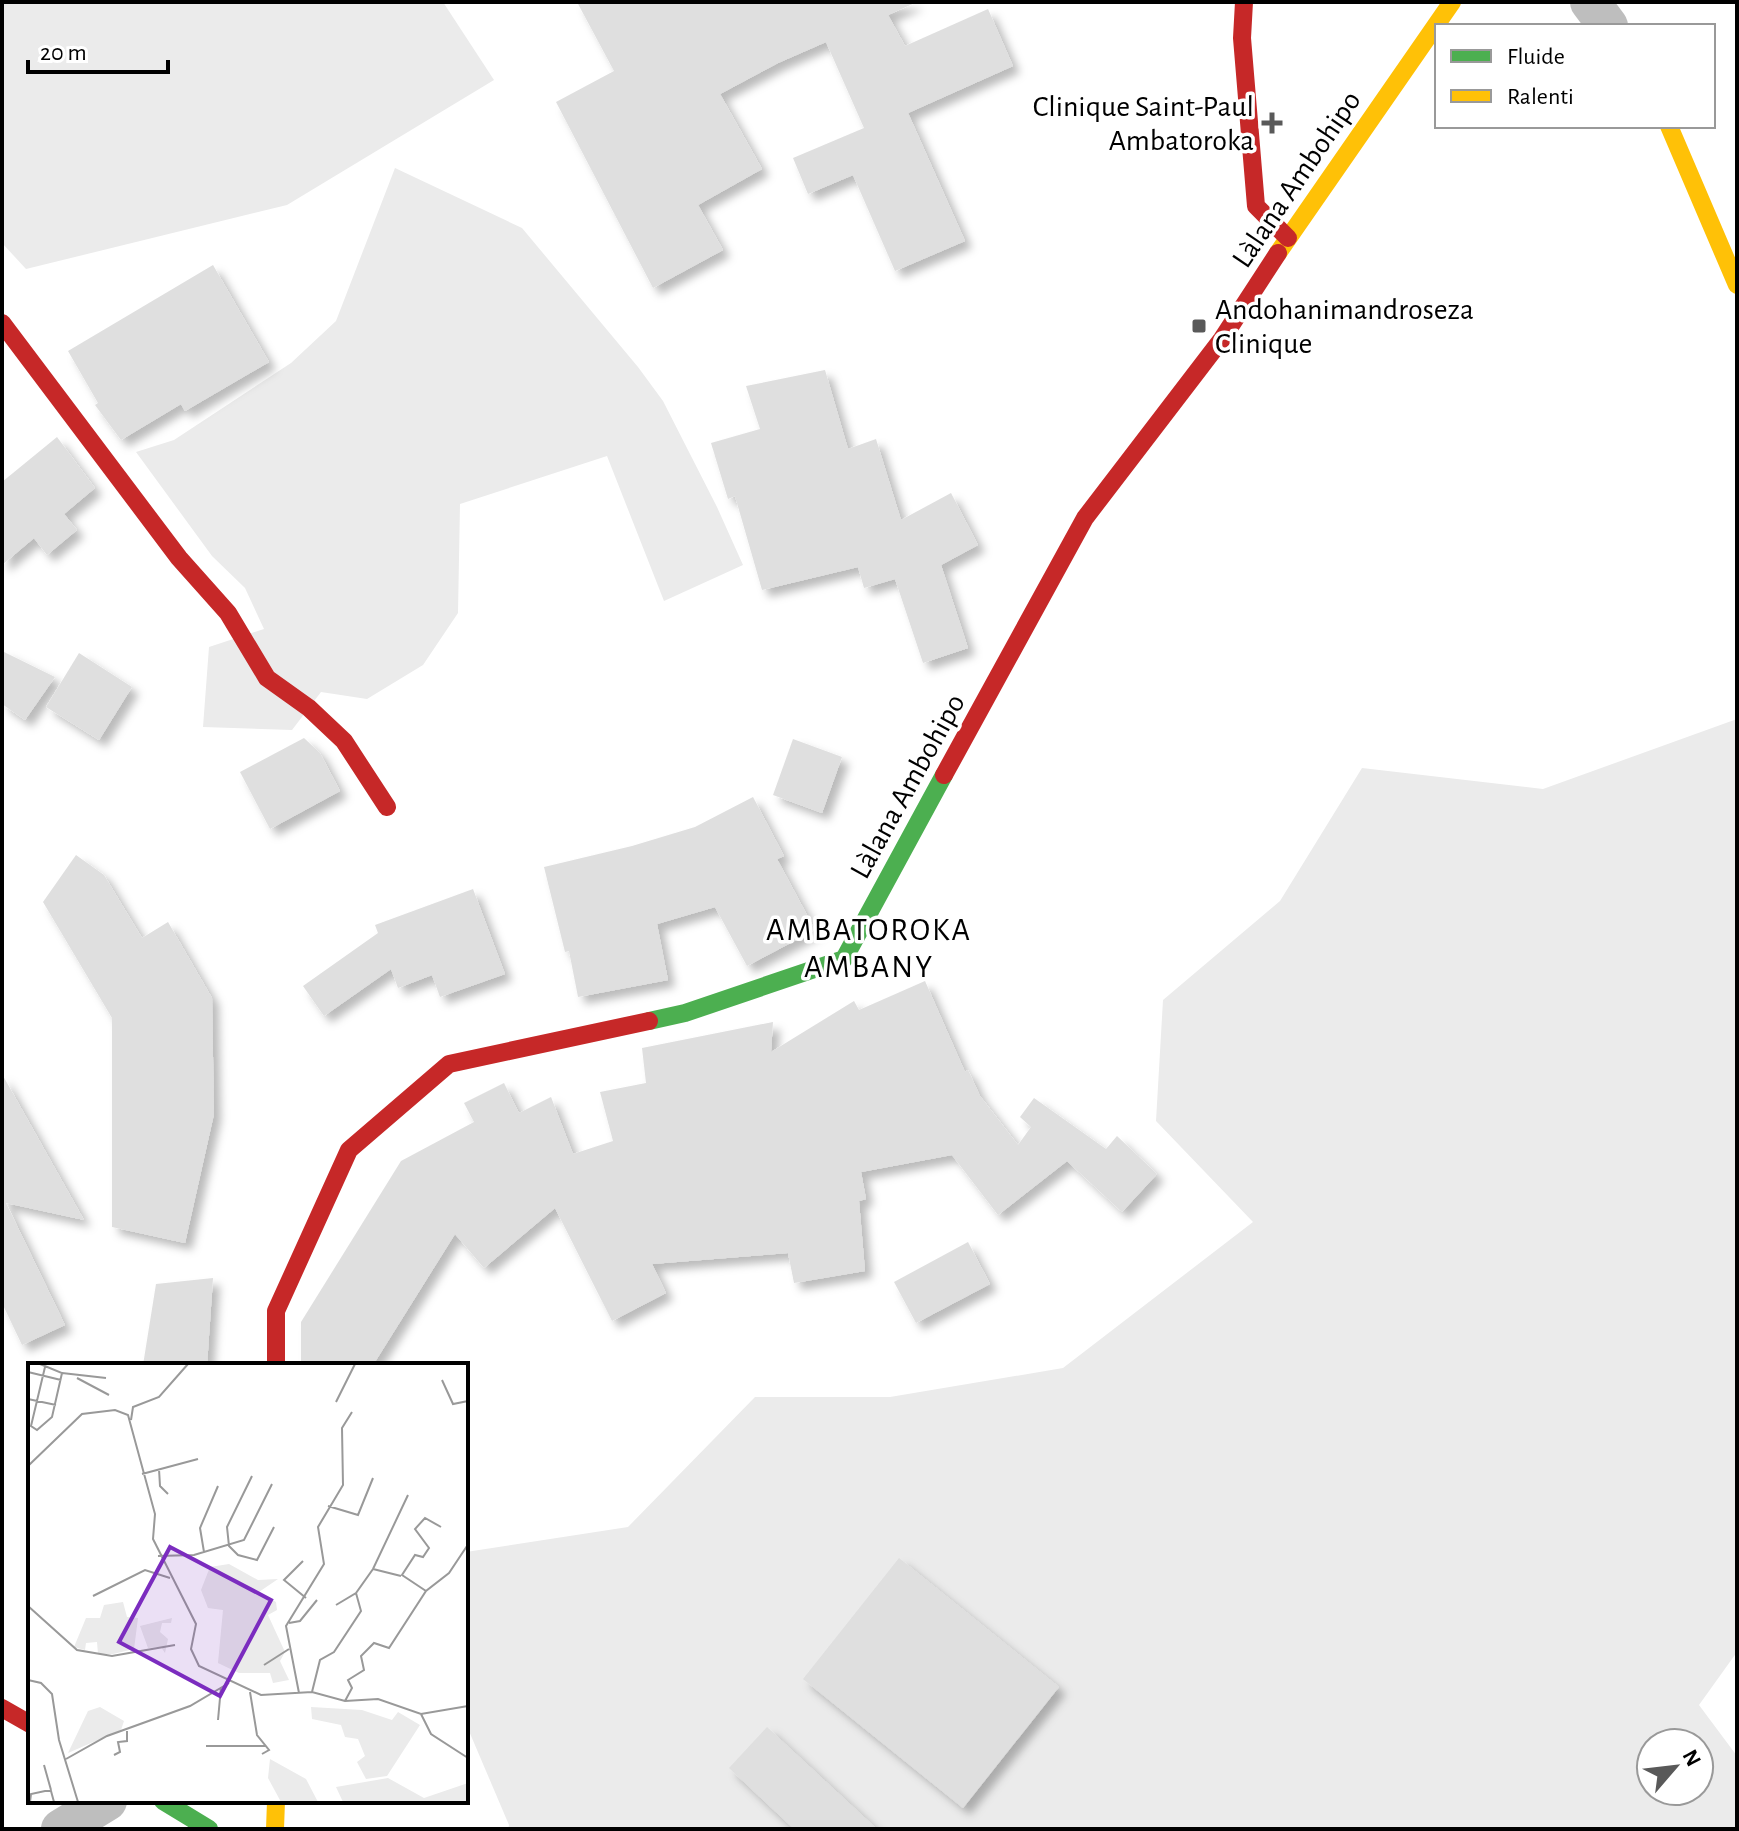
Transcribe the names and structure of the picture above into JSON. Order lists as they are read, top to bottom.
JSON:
{
  "streets": {
    "street": ["Làlana Ambohipo"]
  },
  "districts": ["AMBATOROKA AMBANY"],
  "places": {
    "health": ["Clinique Saint-Paul Ambatoroka"],
    "transit": ["Andohanimandroseza Clinique"]
  },
  "legend": ["Fluide", "Ralenti"],
  "scale_bar": "20 m",
  "north": "top right"
}
